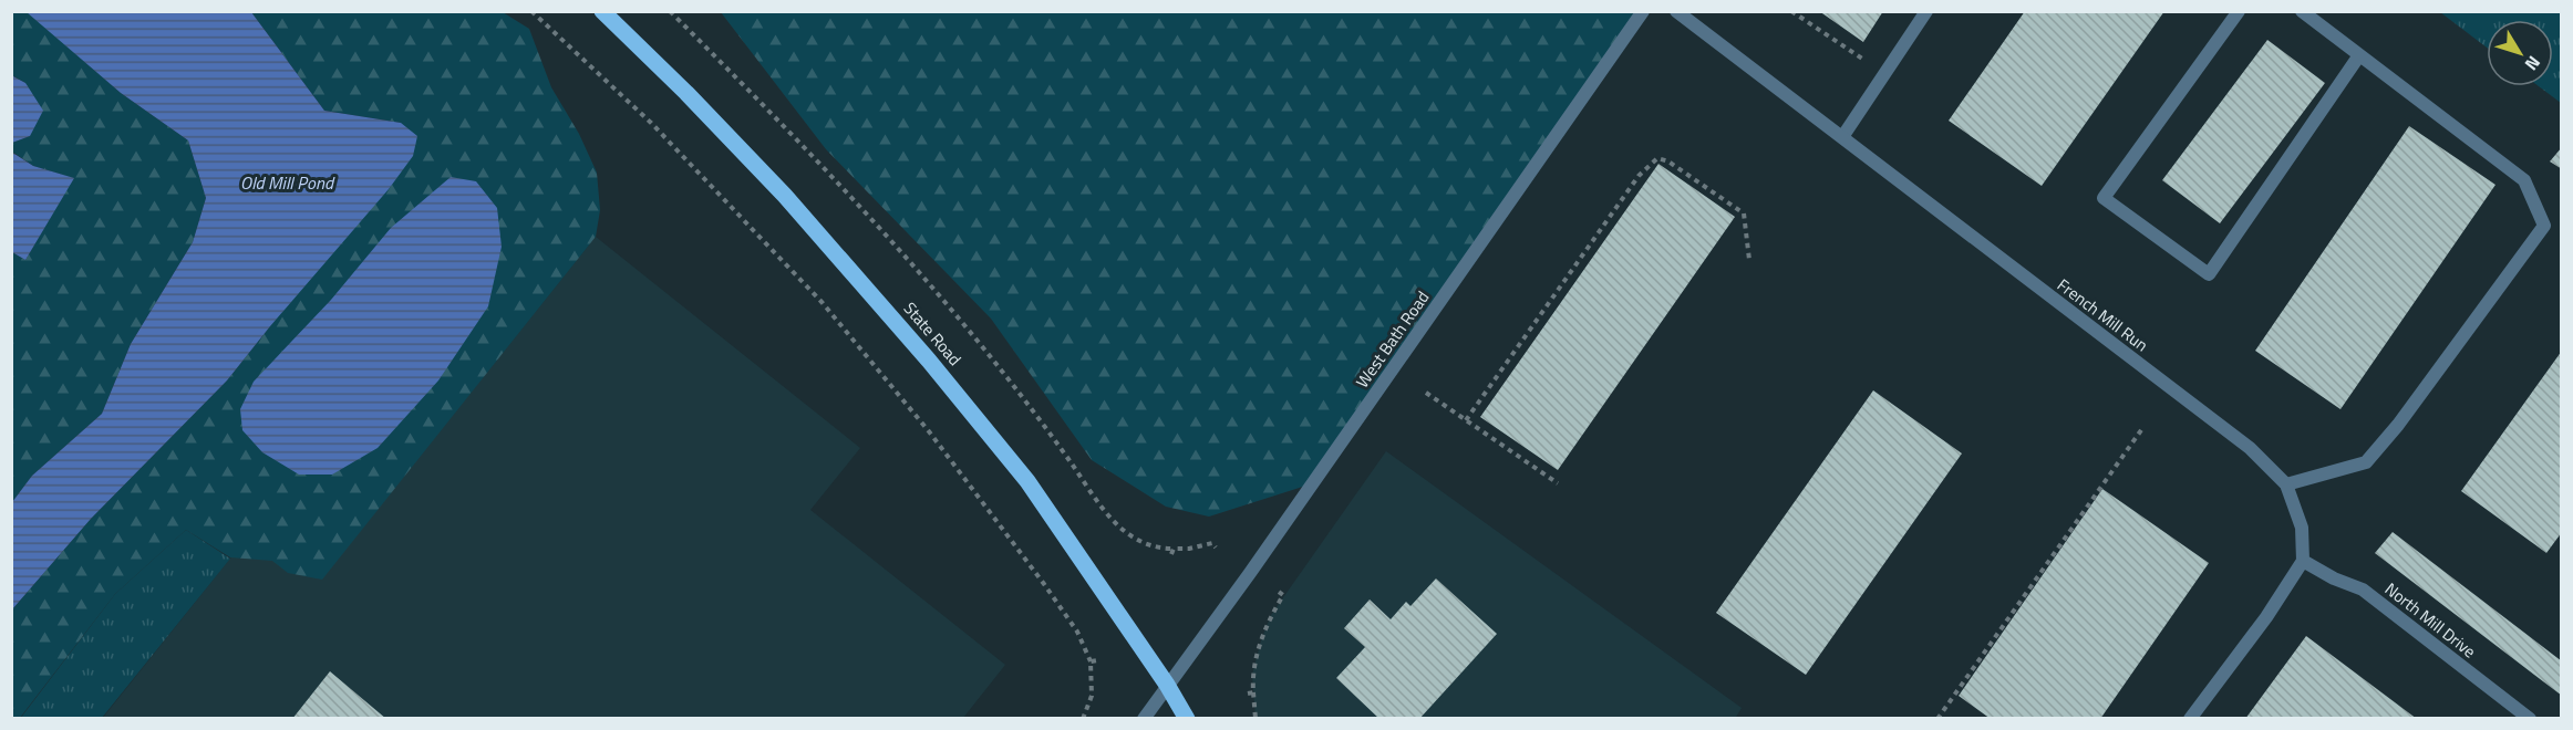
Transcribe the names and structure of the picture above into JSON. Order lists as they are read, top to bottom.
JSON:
{
  "streets": {
    "main road": ["State Road"],
    "street": ["French Mill Run", "West Bath Road", "North Mill Drive"]
  },
  "crossings": [
    ["French Mill Run", "North Mill Drive"],
    ["State Road", "West Bath Road"]
  ],
  "water": ["Old Mill Pond"],
  "north": "bottom right"
}
